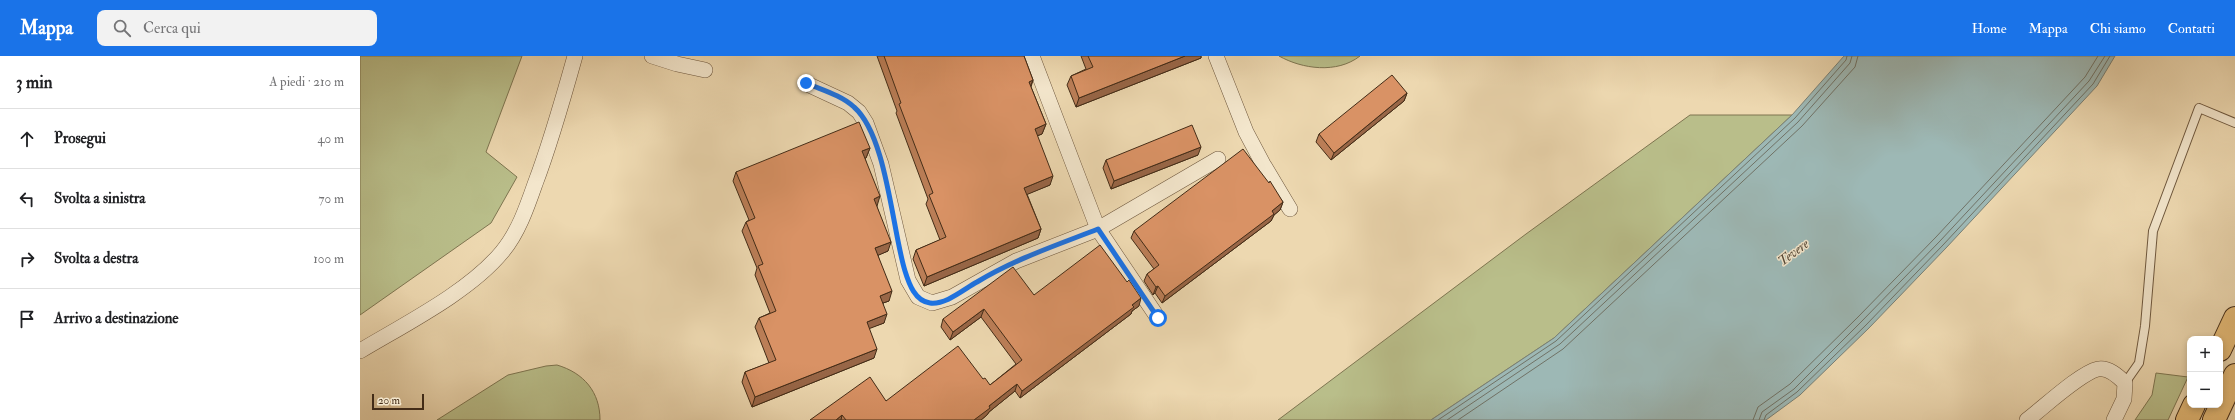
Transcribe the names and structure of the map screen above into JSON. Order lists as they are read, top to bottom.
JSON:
{
  "water": ["Tevere"],
  "scale_bar": "20 m",
  "page": {
    "header": "Mappa",
    "search": "Cerca qui",
    "nav": [
      "Home",
      "Mappa",
      "Chi siamo",
      "Contatti"
    ],
    "heading": ["3 min", "A piedi · 210 m"],
    "list": [
      ["Prosegui", "40 m"],
      ["Svolta a sinistra", "70 m"],
      ["Svolta a destra", "100 m"],
      "Arrivo a destinazione"
    ],
    "map_buttons": ["+", "−"],
    "scale": "20 m"
  }
}
